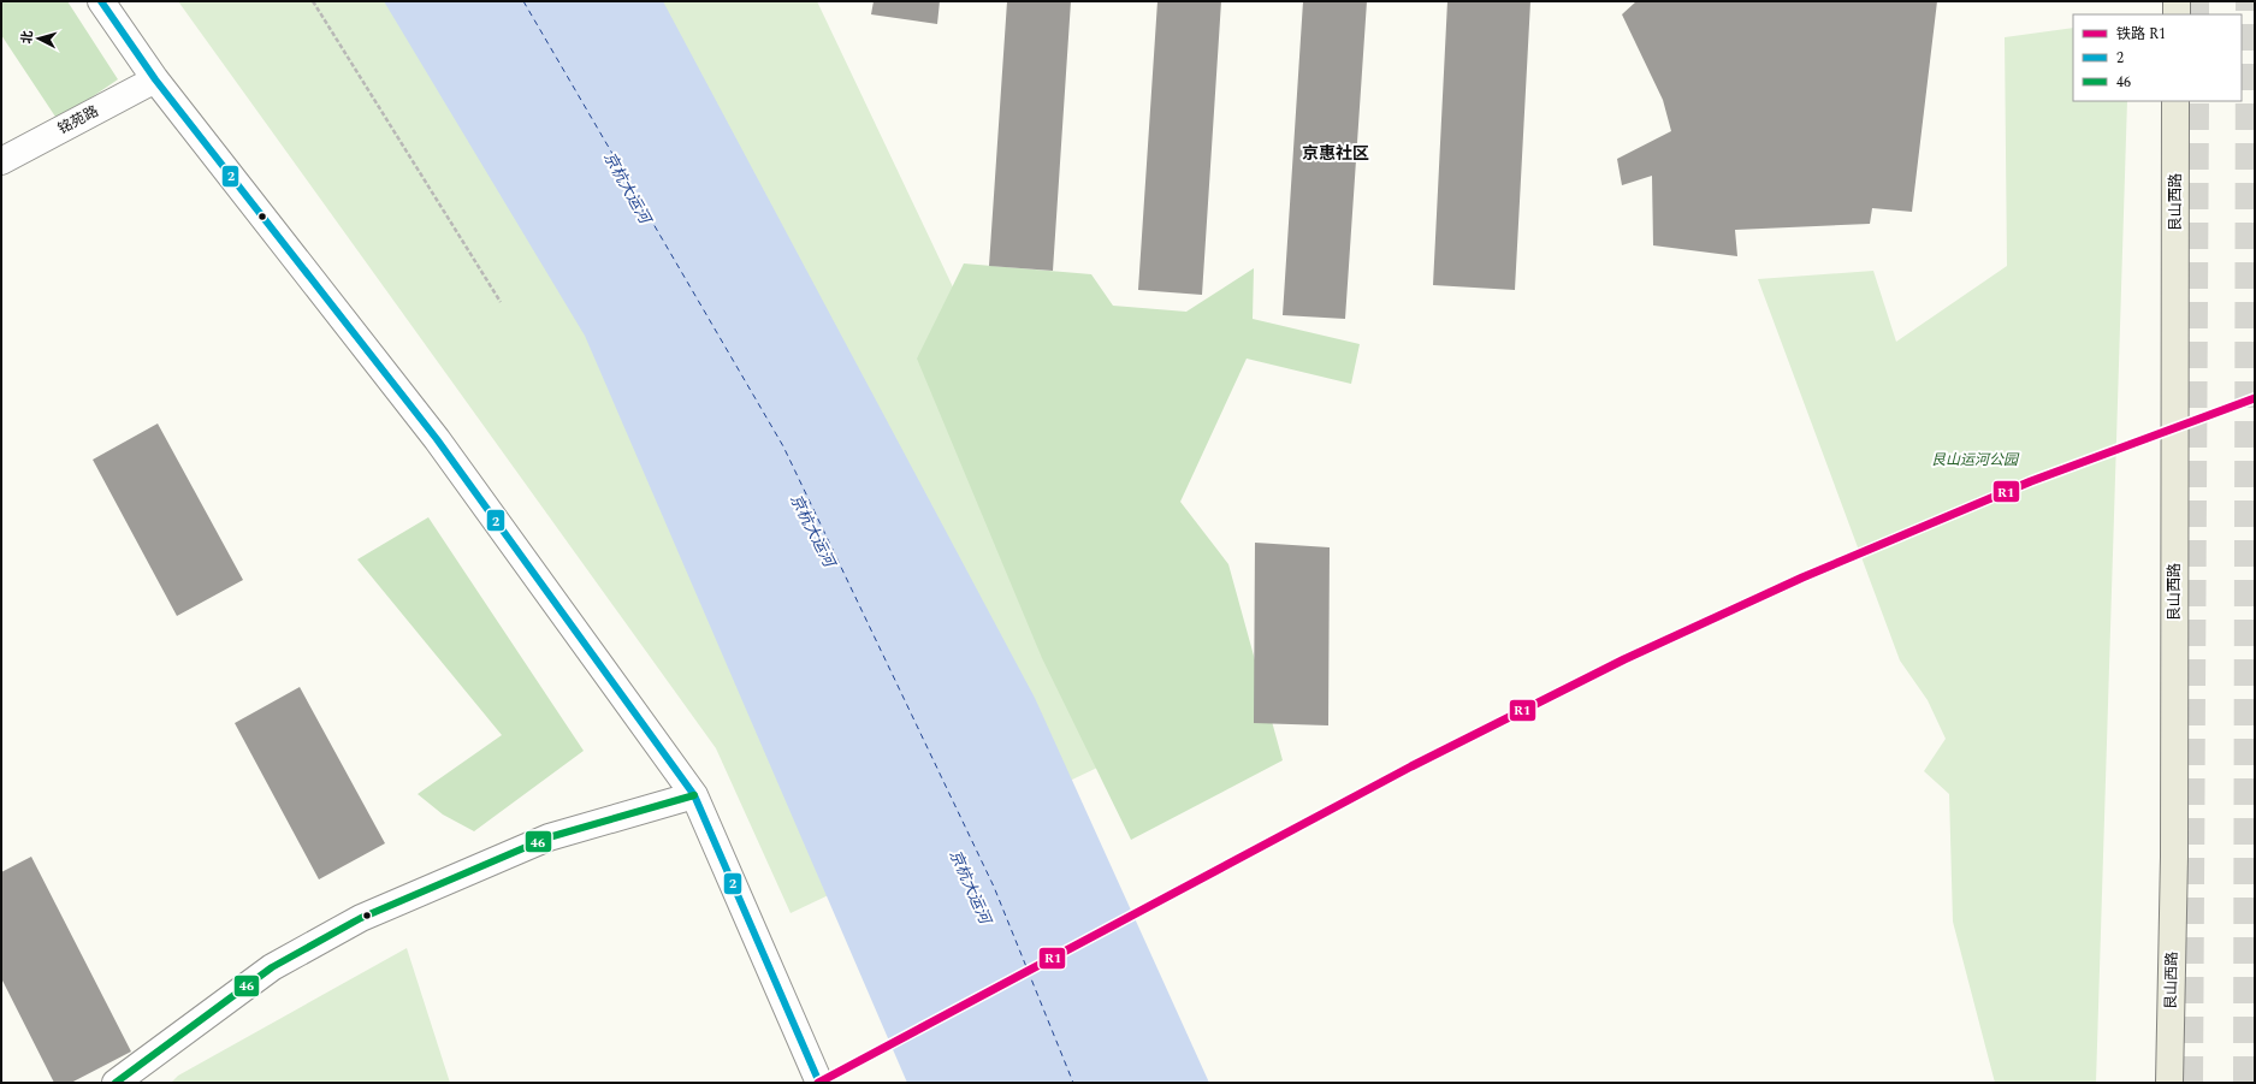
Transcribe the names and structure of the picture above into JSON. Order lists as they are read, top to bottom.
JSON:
{
  "streets": {
    "main road": ["艮山西路"],
    "street": ["铭苑路"]
  },
  "districts": ["京惠社区"],
  "water": ["京杭大运河"],
  "parks": ["艮山运河公园"],
  "lines": ["transit line 2", "rail line R1", "transit line 46"],
  "legend": ["铁路 R1", "2", "46"],
  "north": "left"
}
